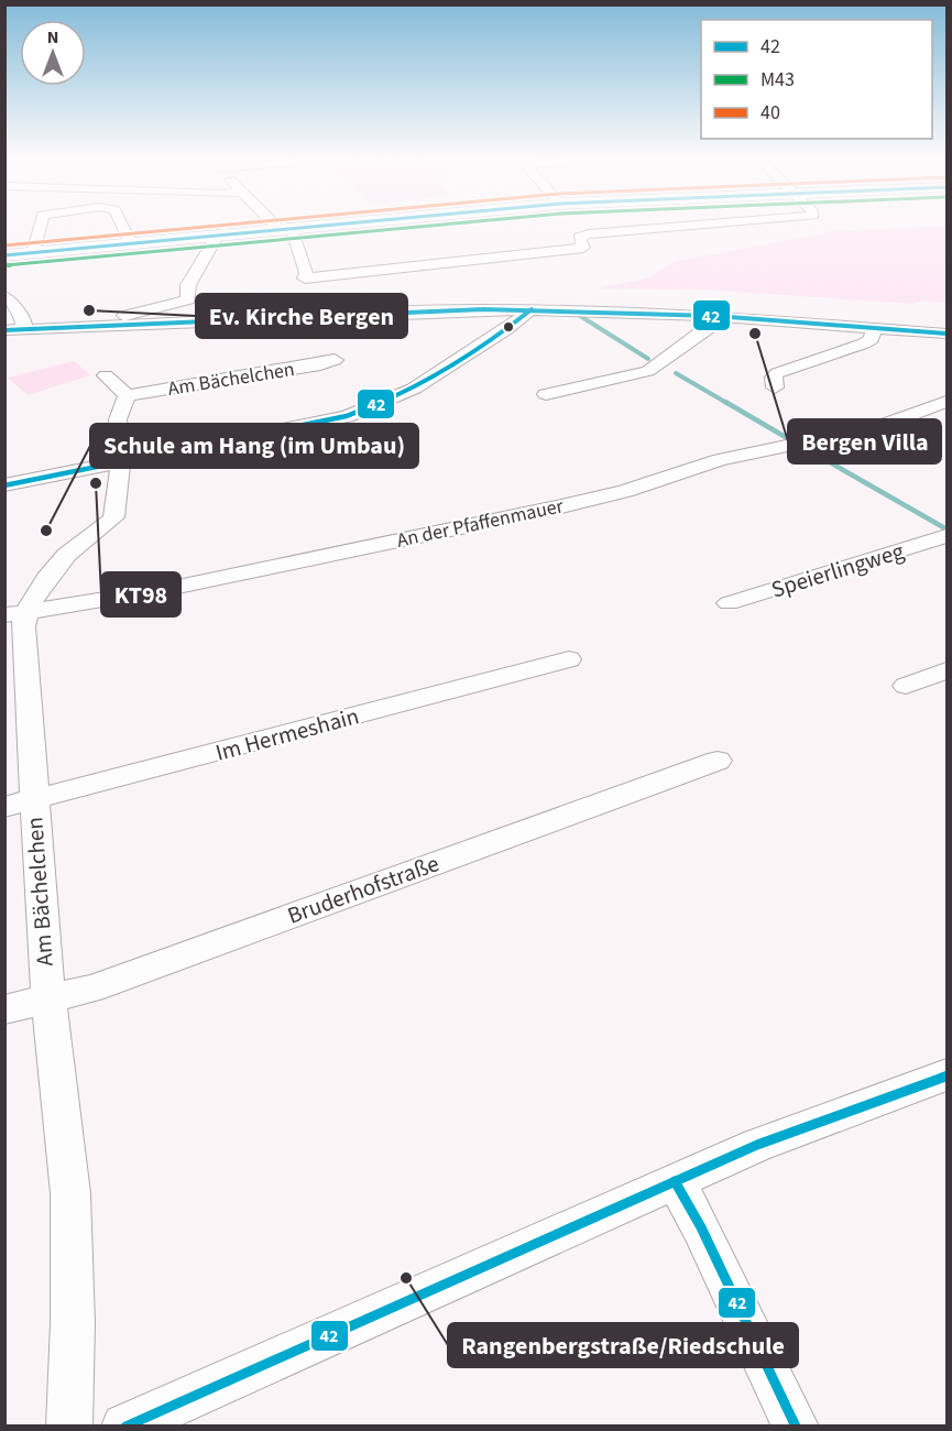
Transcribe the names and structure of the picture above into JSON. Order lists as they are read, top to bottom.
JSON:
{
  "streets": {
    "street": [
      "Am Bächelchen",
      "An der Pfaffenmauer",
      "Speierlingweg",
      "Im Hermeshain",
      "Bruderhofstraße"
    ]
  },
  "crossings": [
    ["Am Bächelchen", "An der Pfaffenmauer"],
    ["Am Bächelchen", "Im Hermeshain"],
    ["Am Bächelchen", "Bruderhofstraße"]
  ],
  "places": [
    "Ev. Kirche Bergen",
    "Bergen Villa",
    "KT98",
    "Schule am Hang (im Umbau)",
    "Rangenbergstraße/Riedschule"
  ],
  "lines": ["transit line 42", "transit line M43", "transit line 40"],
  "legend": ["42", "M43", "40"],
  "north": "top"
}
